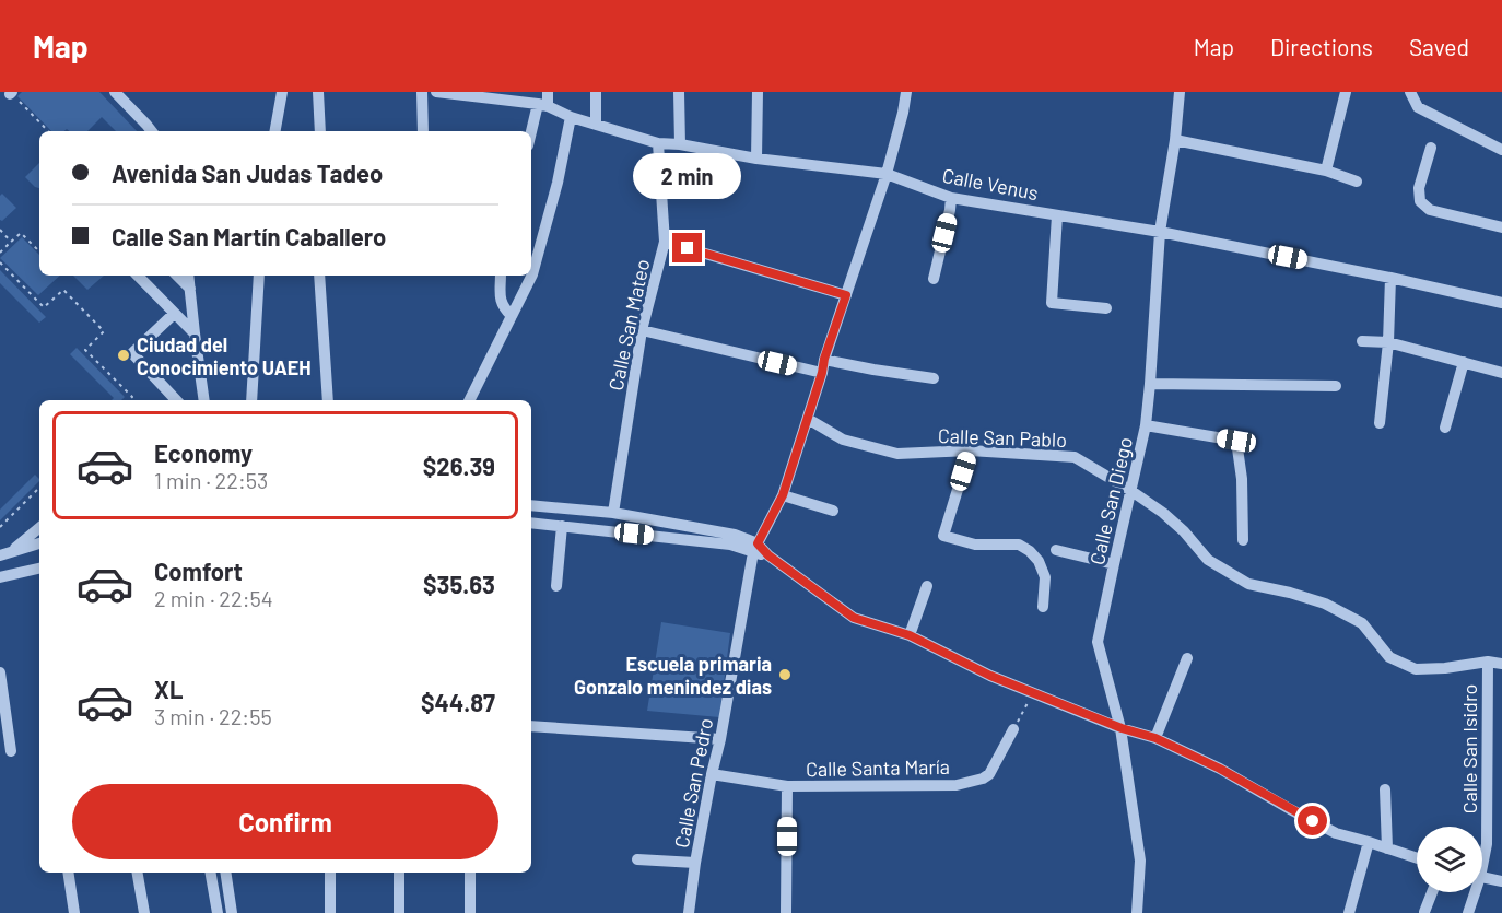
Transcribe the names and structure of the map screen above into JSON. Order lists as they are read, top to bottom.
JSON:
{
  "streets": {
    "street": [
      "Calle Venus",
      "Calle San Mateo",
      "Calle San Pablo",
      "Calle San Diego",
      "Calle San Isidro",
      "Calle Santa María",
      "Calle San Pedro"
    ]
  },
  "crossings": [
    ["Calle Venus", "Calle San Mateo"],
    ["Calle Venus", "Calle San Diego"],
    ["Calle Venus", "Calle San Pedro"],
    ["Calle San Pablo", "Calle San Diego"],
    ["Calle San Pablo", "Calle San Isidro"],
    ["Calle San Pablo", "Calle San Pedro"],
    ["Calle Santa María", "Calle San Pedro"]
  ],
  "places": ["Ciudad del Conocimiento UAEH", "Escuela primaria Gonzalo menindez dias"],
  "page": {
    "header": "Map",
    "nav": ["Map", "Directions", "Saved"],
    "banner": ["Avenida San Judas Tadeo", "Calle San Martín Caballero"],
    "bubble": "2 min",
    "list": [
      {
        "name": "Economy",
        "note": "1 min · 22:53",
        "value": "$26.39"
      },
      {
        "name": "Comfort",
        "note": "2 min · 22:54",
        "value": "$35.63"
      },
      {
        "name": "XL",
        "note": "3 min · 22:55",
        "value": "$44.87"
      }
    ],
    "buttons": "Confirm"
  }
}
